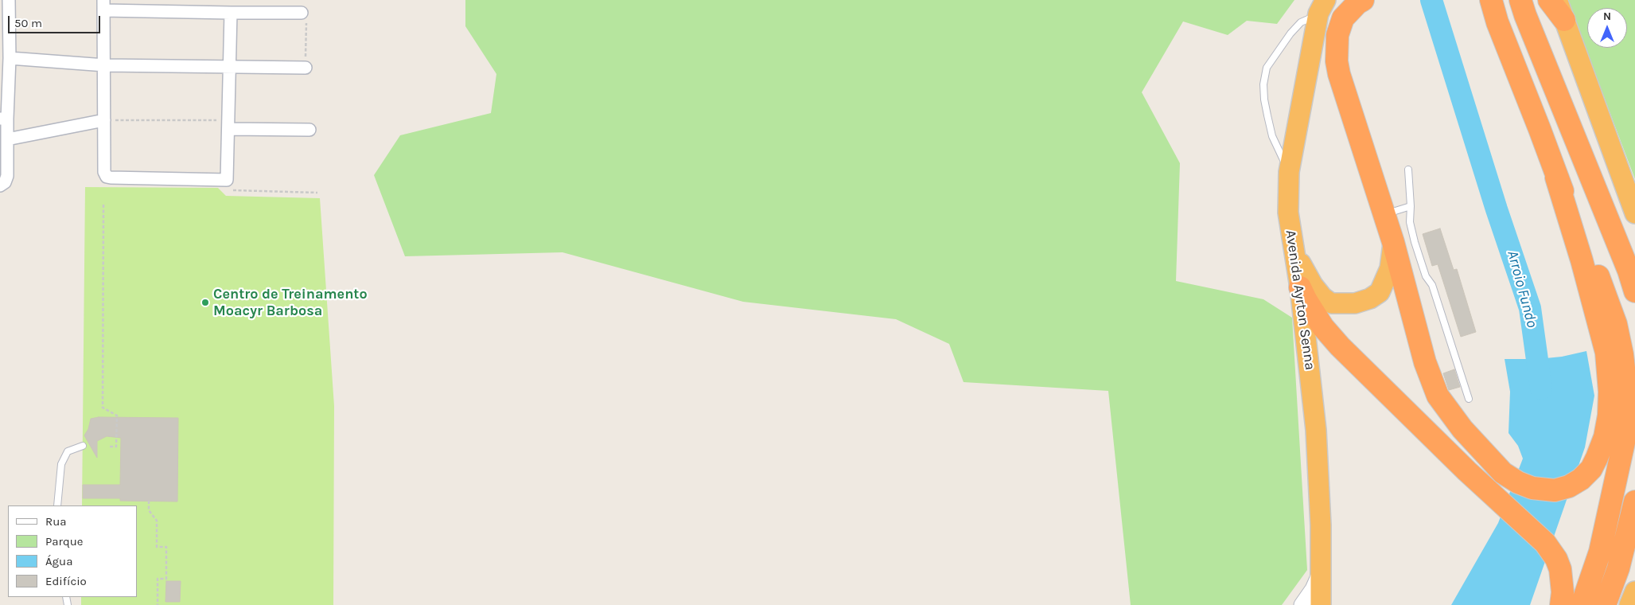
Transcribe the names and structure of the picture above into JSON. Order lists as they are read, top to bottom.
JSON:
{
  "streets": {
    "highway": ["Avenida Ayrton Senna"]
  },
  "water": ["Arroio Fundo"],
  "places": ["Centro de Treinamento Moacyr Barbosa"],
  "legend": [
    "Rua",
    "Parque",
    "Água",
    "Edifício"
  ],
  "scale_bar": "50 m",
  "north": "top"
}
